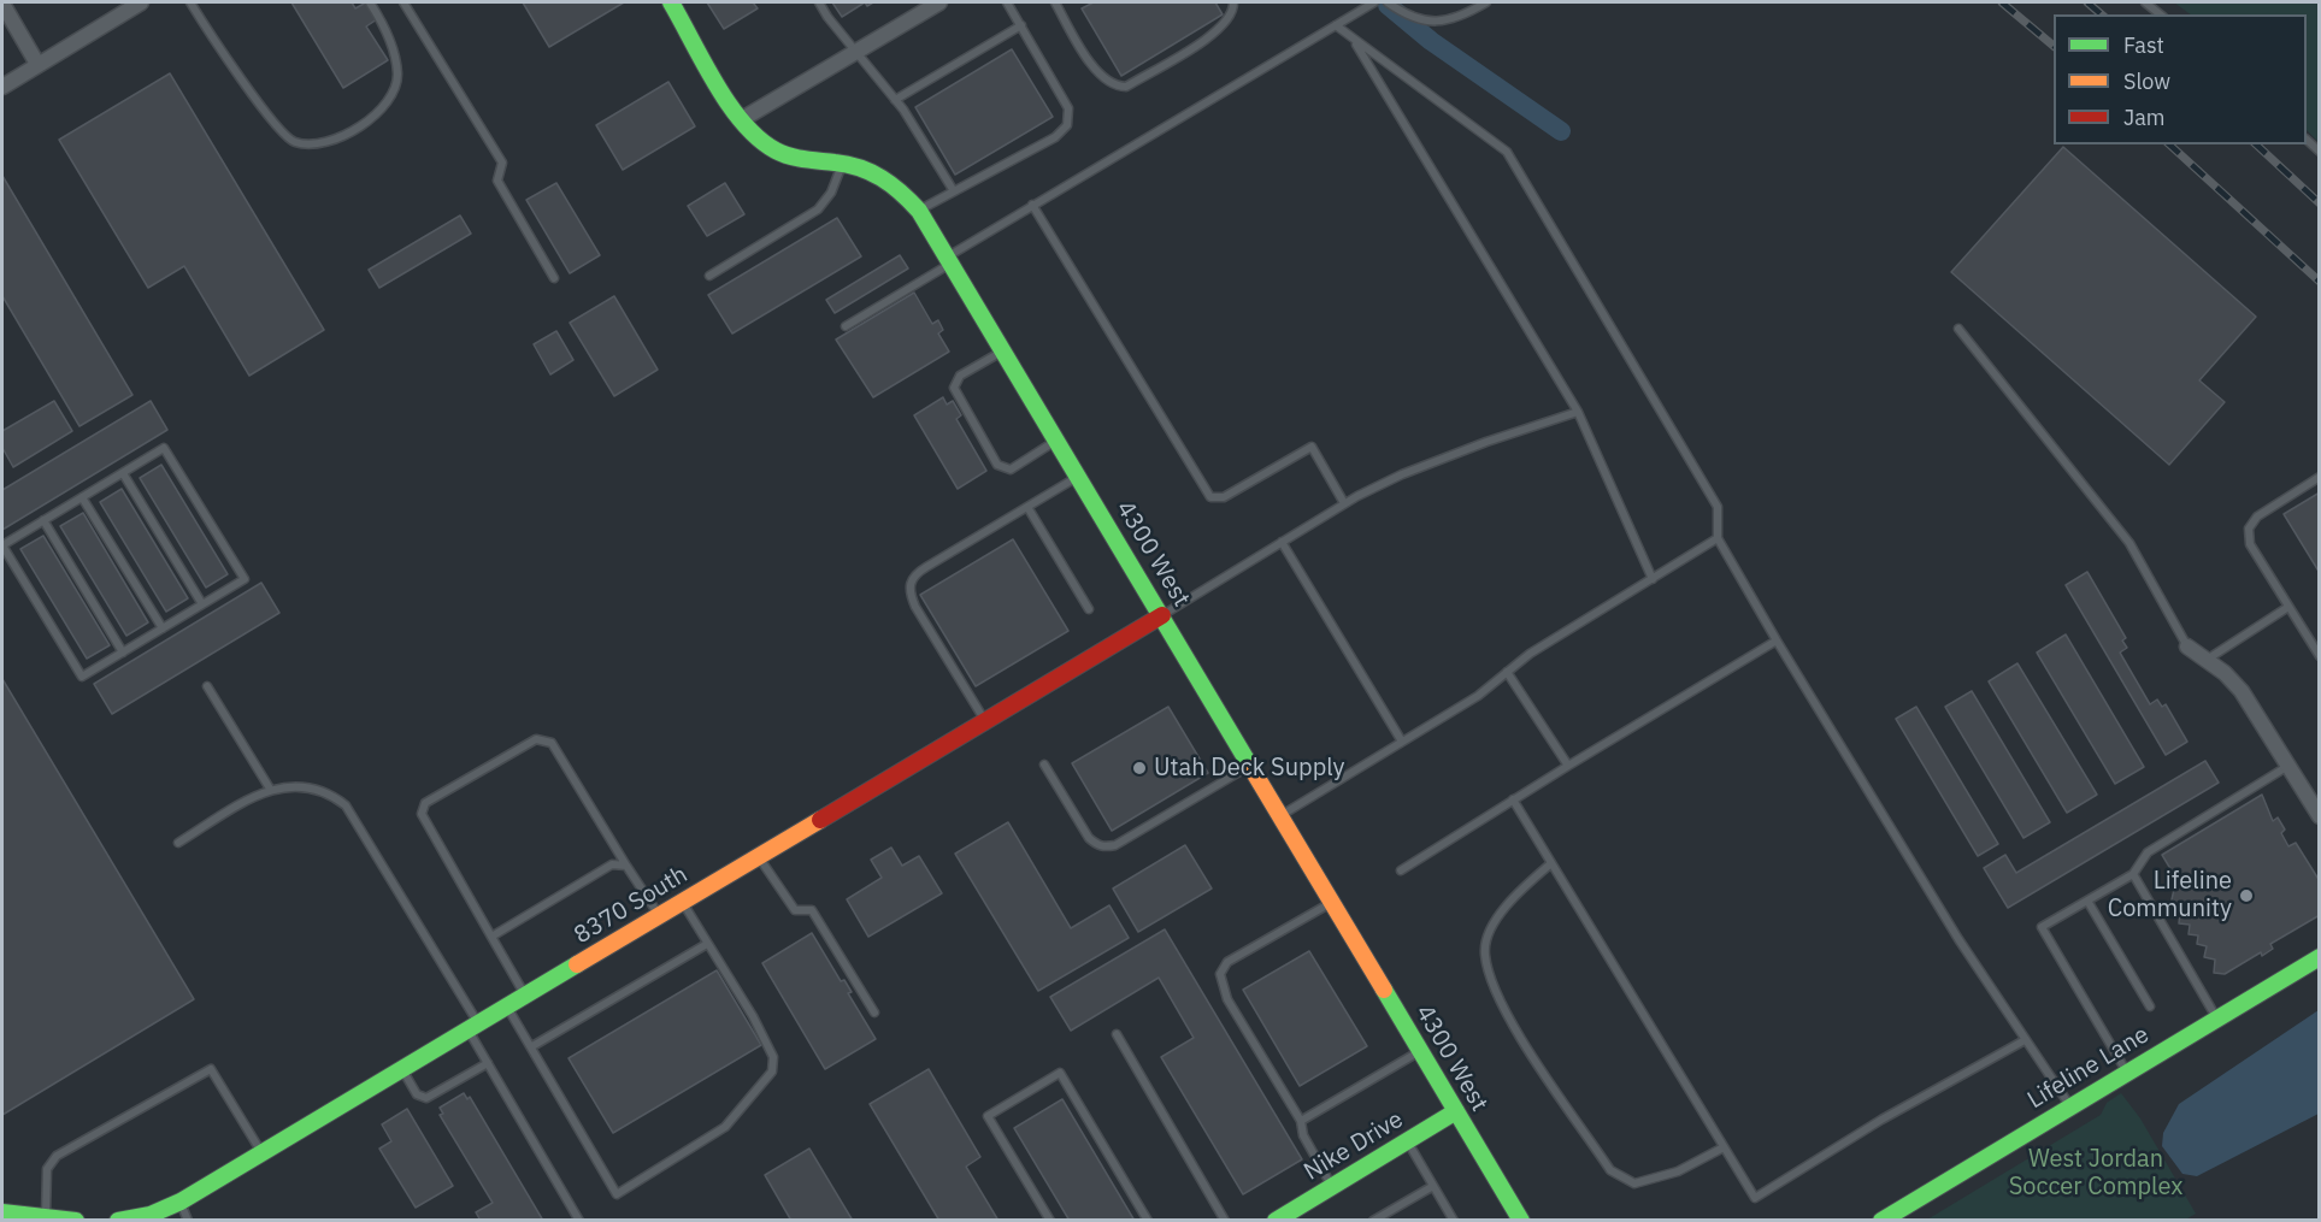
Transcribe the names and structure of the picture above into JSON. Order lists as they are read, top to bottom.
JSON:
{
  "streets": {
    "street": [
      "4300 West",
      "8370 South",
      "Lifeline Lane",
      "Nike Drive"
    ]
  },
  "crossings": [
    ["4300 West", "8370 South"],
    ["4300 West", "Nike Drive"]
  ],
  "parks": ["West Jordan Soccer Complex"],
  "places": ["Utah Deck Supply", "Lifeline Community"],
  "legend": ["Fast", "Slow", "Jam"]
}
